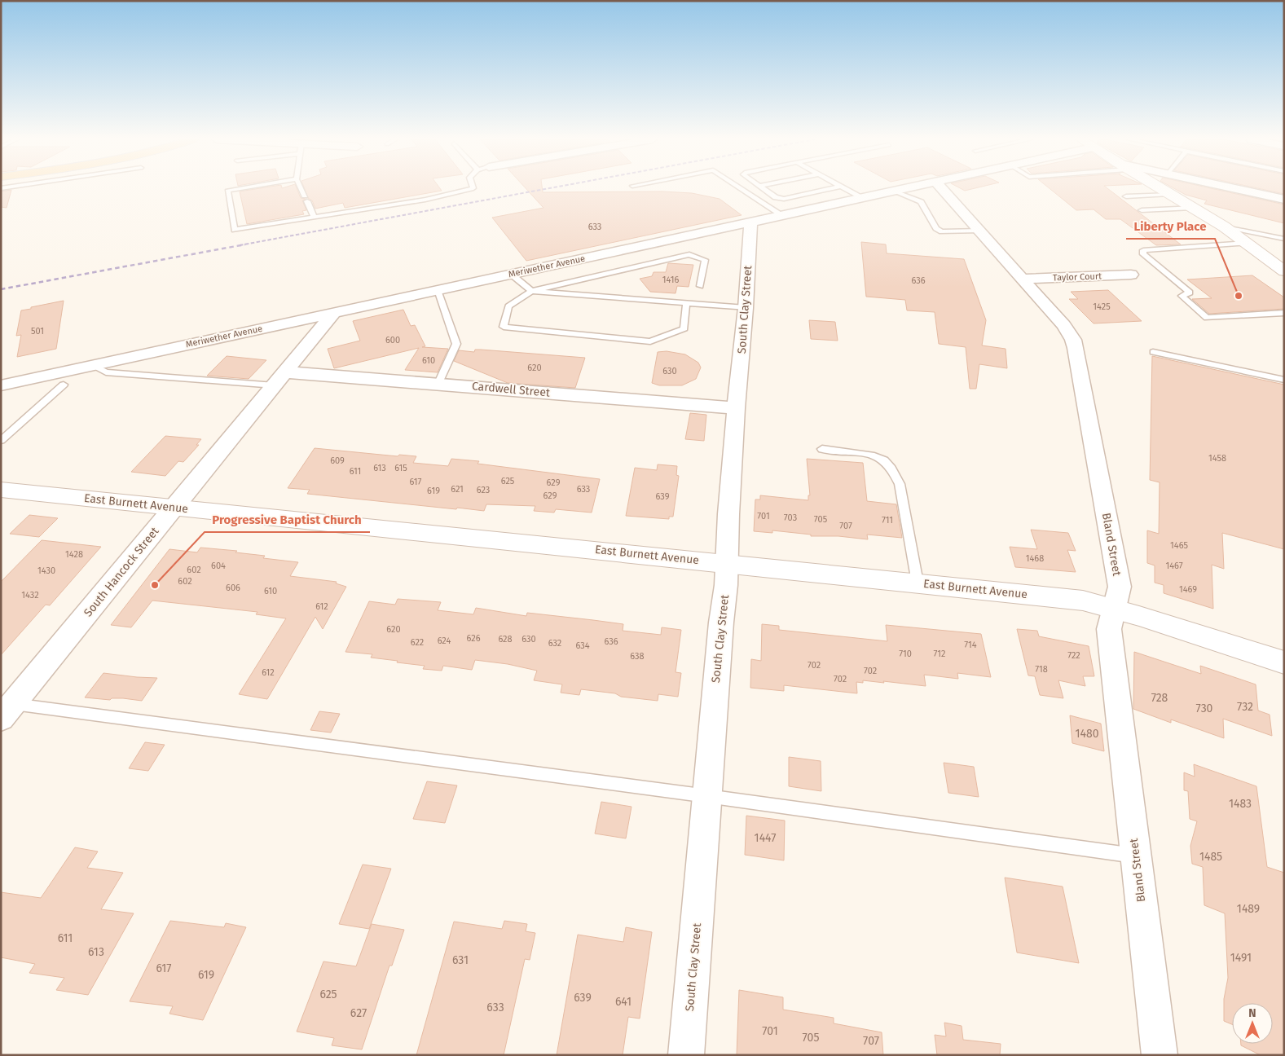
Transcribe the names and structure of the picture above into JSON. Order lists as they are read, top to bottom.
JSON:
{
  "streets": {
    "street": [
      "Meriwether Avenue",
      "Taylor Court",
      "South Clay Street",
      "Cardwell Street",
      "East Burnett Avenue",
      "Bland Street",
      "South Hancock Street"
    ]
  },
  "crossings": [
    ["Meriwether Avenue", "South Clay Street"],
    ["Meriwether Avenue", "South Hancock Street"],
    ["Taylor Court", "Bland Street"],
    ["South Clay Street", "Cardwell Street"],
    ["South Clay Street", "East Burnett Avenue"],
    ["Cardwell Street", "South Hancock Street"],
    ["East Burnett Avenue", "Bland Street"],
    ["East Burnett Avenue", "South Hancock Street"]
  ],
  "places": ["Liberty Place", "Progressive Baptist Church"],
  "house_numbers": [
    "633",
    "1416",
    "636",
    "1425",
    "501",
    "600",
    "610",
    "620",
    "630",
    "1458",
    "609",
    "613",
    "615",
    "611",
    "625",
    "617",
    "629",
    "621",
    "633",
    "623",
    "619",
    "629",
    "639",
    "701",
    "703",
    "705",
    "711",
    "707",
    "1465",
    "1428",
    "1468",
    "604",
    "1467",
    "602",
    "1430",
    "602",
    "606",
    "1469",
    "610",
    "1432",
    "612",
    "620",
    "626",
    "628",
    "630",
    "624",
    "636",
    "622",
    "632",
    "714",
    "634",
    "710",
    "712",
    "722",
    "638",
    "702",
    "718",
    "702",
    "612",
    "702",
    "728",
    "732",
    "730",
    "1480",
    "1483",
    "1447",
    "1485",
    "1489",
    "611",
    "613",
    "1491",
    "631",
    "617",
    "619",
    "625",
    "639",
    "641",
    "633",
    "627",
    "701",
    "705",
    "707"
  ],
  "north": "top"
}
